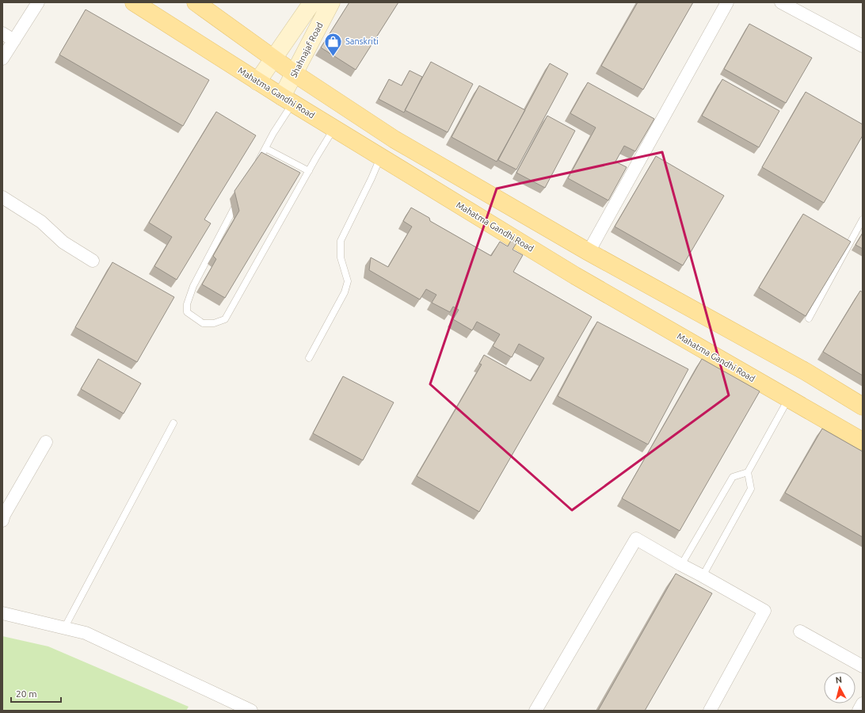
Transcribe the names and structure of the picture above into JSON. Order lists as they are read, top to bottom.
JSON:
{
  "streets": {
    "main road": ["Shahnajaf Road", "Mahatma Gandhi Road"]
  },
  "crossings": [
    ["Shahnajaf Road", "Mahatma Gandhi Road"]
  ],
  "places": {
    "shop": ["Sanskriti"]
  },
  "scale_bar": "20 m",
  "north": "top"
}
